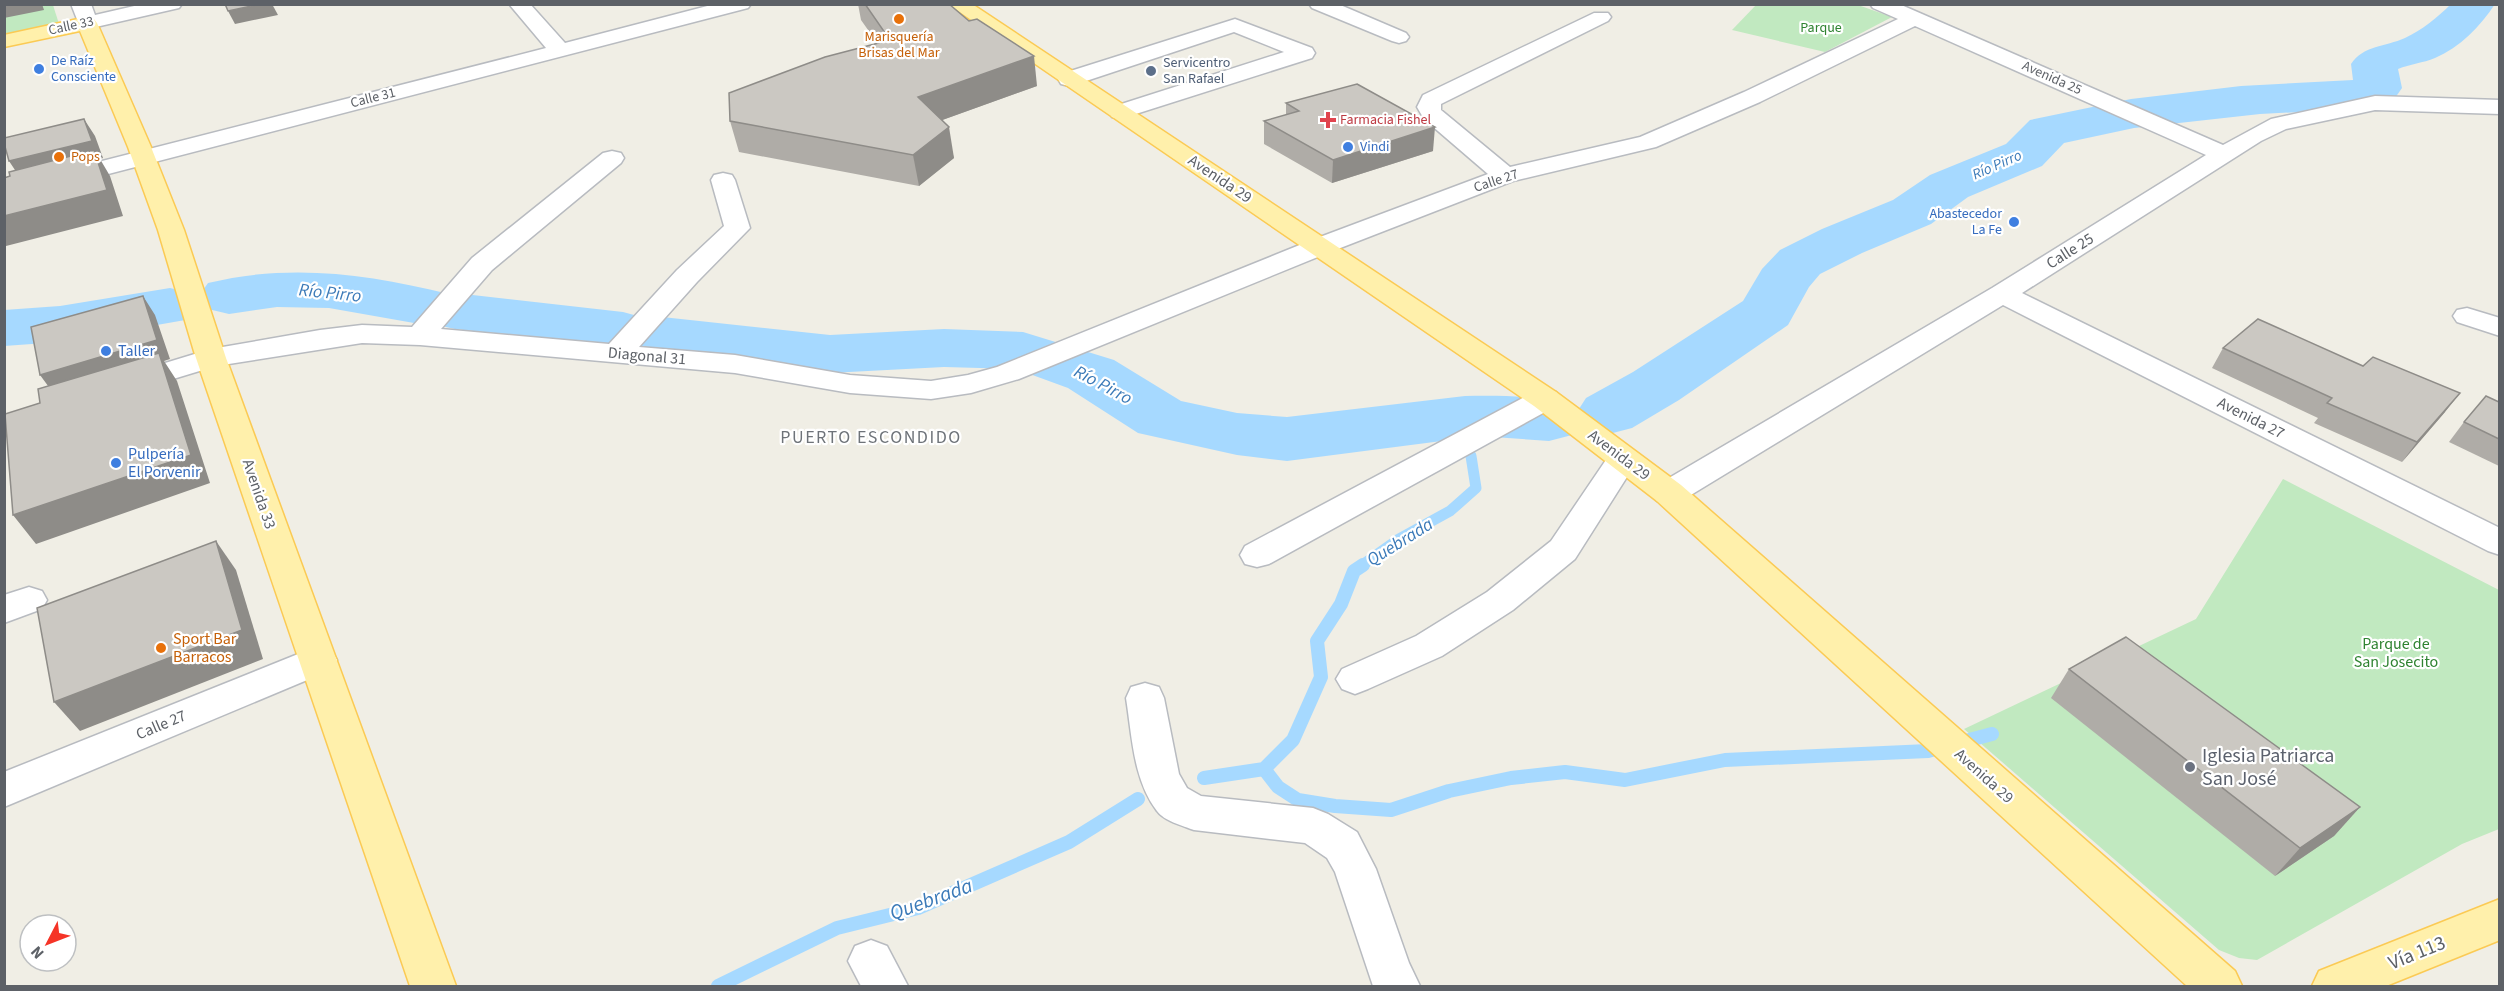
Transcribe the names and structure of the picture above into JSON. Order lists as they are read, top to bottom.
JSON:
{
  "streets": {
    "main road": [
      "Calle 33",
      "Avenida 29",
      "Avenida 33",
      "Vía 113"
    ],
    "street": [
      "Avenida 25",
      "Calle 31",
      "Calle 27",
      "Calle 25",
      "Diagonal 31",
      "Avenida 27"
    ]
  },
  "crossings": [
    ["Calle 33", "Avenida 33"],
    ["Avenida 25", "Calle 27"],
    ["Avenida 25", "Calle 25"],
    ["Calle 31", "Avenida 33"],
    ["Avenida 29", "Calle 27"],
    ["Avenida 29", "Calle 25"],
    ["Calle 27", "Diagonal 31"],
    ["Calle 27", "Avenida 33"],
    ["Calle 25", "Avenida 27"],
    ["Diagonal 31", "Avenida 33"]
  ],
  "districts": ["PUERTO ESCONDIDO"],
  "water": ["Río Pirro", "Quebrada"],
  "parks": ["Parque", "Parque de San Josecito"],
  "places": {
    "other": [
      "Marisquería Brisas del Mar",
      "De Raíz Consciente",
      "Servicentro San Rafael",
      "Vindi",
      "Pops",
      "Abastecedor La Fe",
      "Taller",
      "Pulpería El Porvenir",
      "Sport Bar Barracos",
      "Iglesia Patriarca San José"
    ],
    "health": ["Farmacia Fishel"]
  },
  "north": "bottom left"
}
